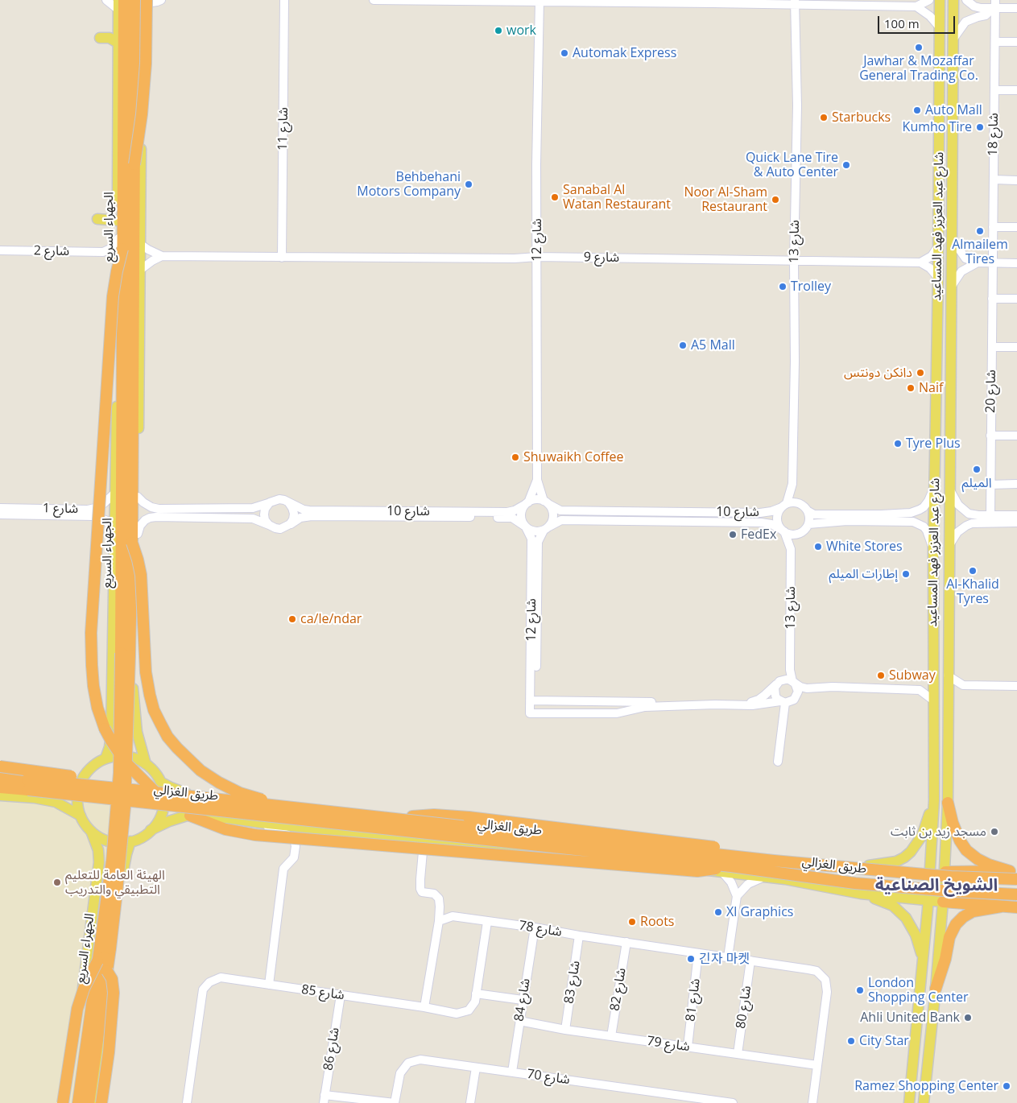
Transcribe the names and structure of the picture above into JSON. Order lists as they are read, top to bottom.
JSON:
{
  "streets": {
    "highway": ["الجهراء السريع", "طريق الغزالي"],
    "main road": ["شارع عبد العزيز فهد المساعيد"],
    "street": [
      "شارع 11",
      "شارع 18",
      "شارع 12",
      "شارع 13",
      "شارع 2",
      "شارع 9",
      "شارع 20",
      "شارع 1",
      "شارع 10",
      "شارع 78",
      "شارع 83",
      "شارع 82",
      "شارع 85",
      "شارع 84",
      "شارع 81",
      "شارع 80",
      "شارع 79",
      "شارع 86",
      "شارع 70"
    ]
  },
  "crossings": [
    ["شارع 11", "شارع 9"],
    ["شارع 18", "شارع 20"],
    ["شارع عبد العزيز فهد المساعيد", "طريق الغزالي"],
    ["الجهراء السريع", "شارع 1"],
    ["الجهراء السريع", "طريق الغزالي"],
    ["شارع 12", "شارع 9"],
    ["شارع 12", "شارع 10"],
    ["شارع 13", "شارع 9"],
    ["شارع 13", "شارع 10"],
    ["شارع 78", "شارع 83"],
    ["شارع 78", "شارع 82"],
    ["شارع 78", "شارع 85"],
    ["شارع 78", "شارع 84"],
    ["شارع 78", "شارع 81"],
    ["شارع 78", "شارع 80"],
    ["شارع 78", "شارع 79"],
    ["شارع 83", "شارع 79"],
    ["شارع 82", "شارع 79"],
    ["شارع 85", "شارع 86"],
    ["شارع 84", "شارع 79"],
    ["شارع 84", "شارع 70"],
    ["شارع 81", "شارع 79"],
    ["شارع 80", "شارع 79"]
  ],
  "districts": ["الشويخ الصناعية"],
  "places": [
    "work",
    "Jawhar & Mozaffar General Trading Co.",
    "Automak Express",
    "Auto Mall",
    "Starbucks",
    "Kumho Tire",
    "Quick Lane Tire & Auto Center",
    "Behbehani Motors Company",
    "Sanabal Al Watan Restaurant",
    "Noor Al-Sham Restaurant",
    "Almailem Tires",
    "Trolley",
    "A5 Mall",
    "دانكن دونتس",
    "Naif",
    "Tyre Plus",
    "Shuwaikh Coffee",
    "الميلم",
    "FedEx",
    "White Stores",
    "Al-Khalid Tyres",
    "إطارات الميلم",
    "ca/le/ndar",
    "Subway",
    "مسجد زيد بن ثابت",
    "الهيئة العامة للتعليم التطبيقي والتدريب",
    "Xl Graphics",
    "Roots",
    "긴자 마켓",
    "London Shopping Center",
    "Ahli United Bank",
    "City Star",
    "Ramez Shopping Center"
  ],
  "scale_bar": "100 m"
}
